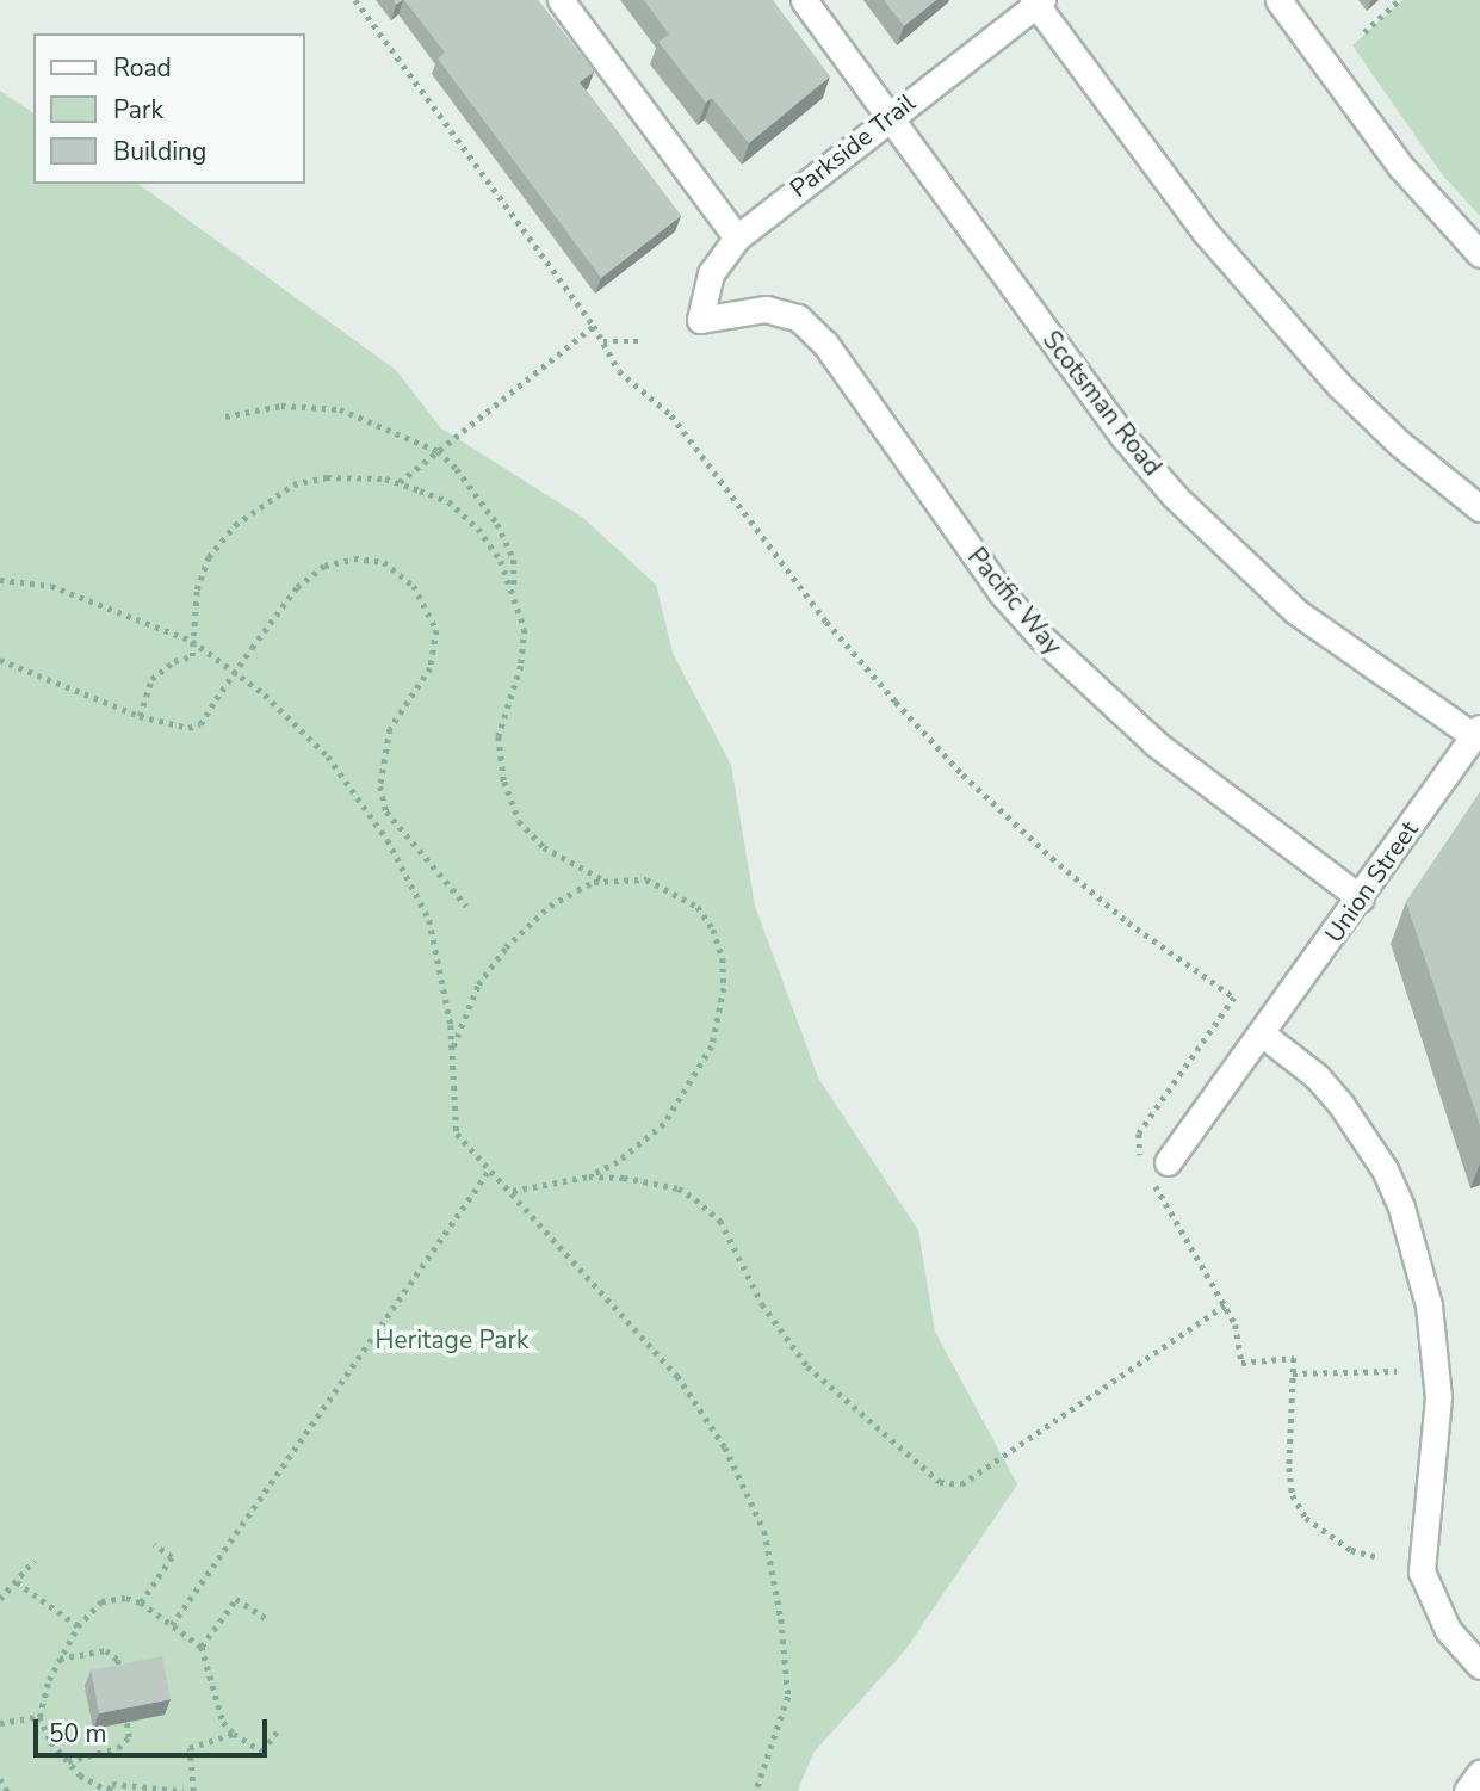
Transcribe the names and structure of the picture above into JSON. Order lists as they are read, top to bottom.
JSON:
{
  "streets": {
    "street": [
      "Parkside Trail",
      "Scotsman Road",
      "Pacific Way",
      "Union Street"
    ]
  },
  "crossings": [
    ["Parkside Trail", "Scotsman Road"],
    ["Parkside Trail", "Pacific Way"],
    ["Scotsman Road", "Union Street"],
    ["Pacific Way", "Union Street"]
  ],
  "parks": ["Heritage Park"],
  "legend": ["Road", "Park", "Building"],
  "scale_bar": "50 m"
}
